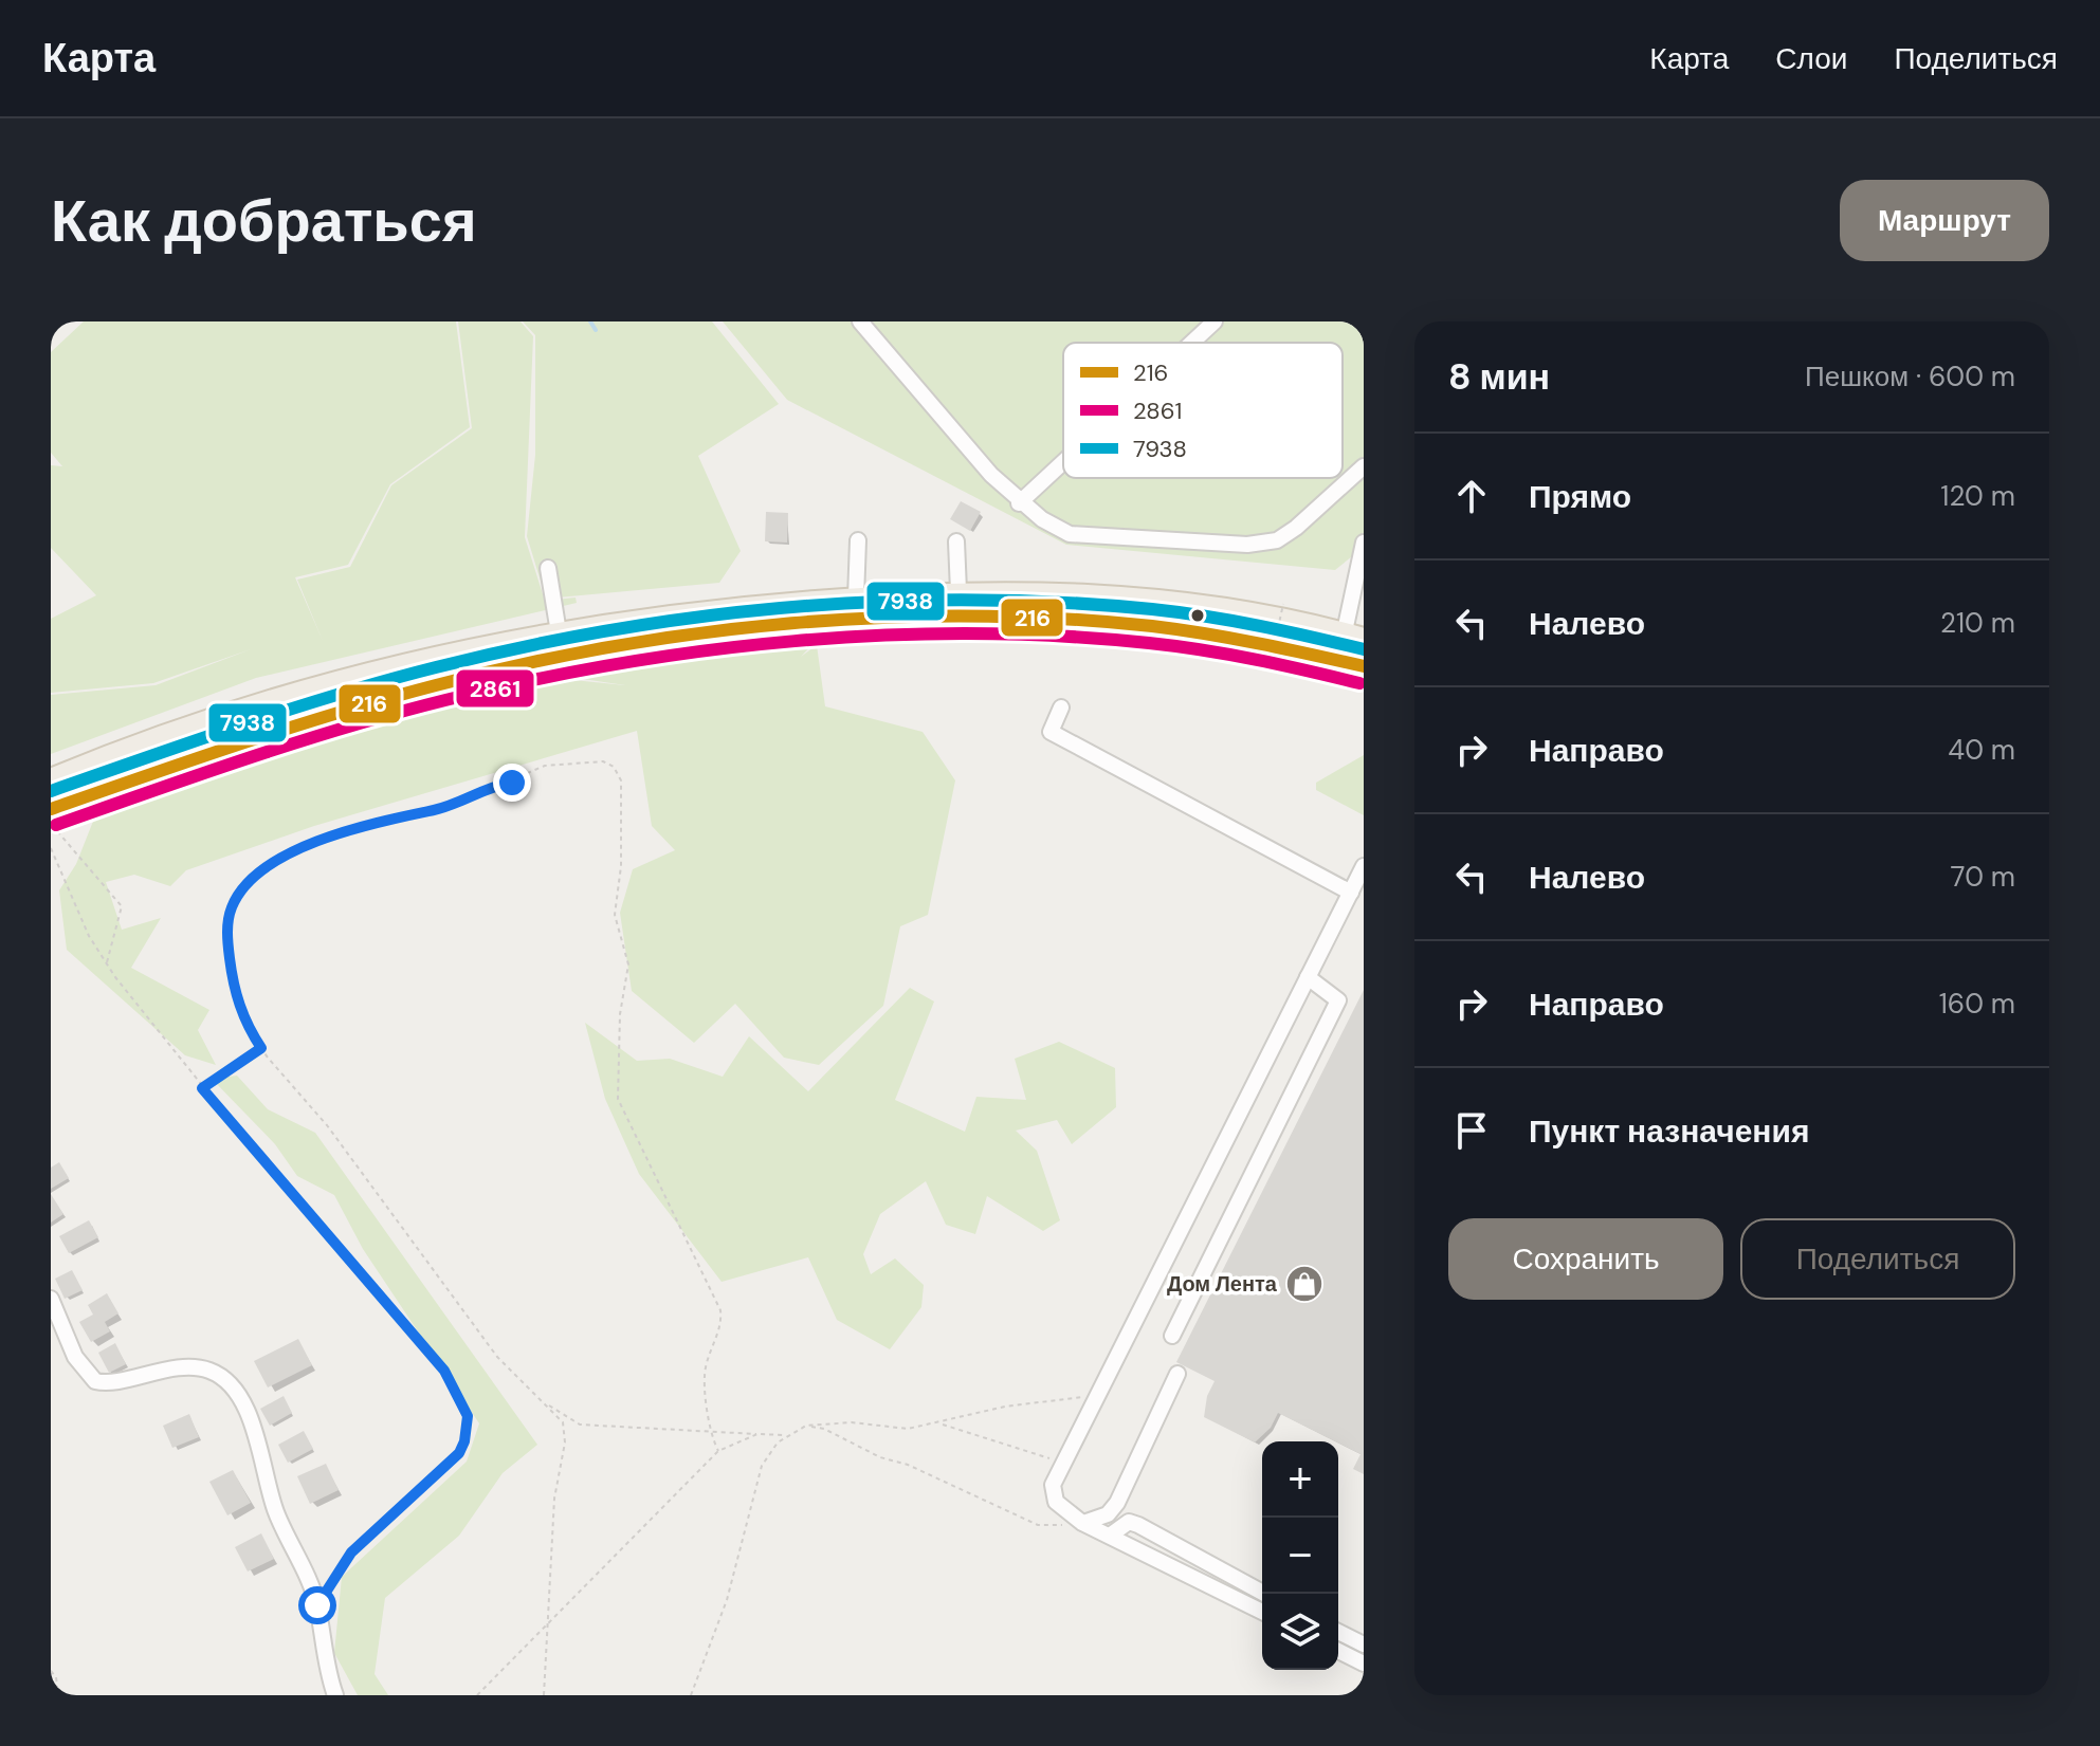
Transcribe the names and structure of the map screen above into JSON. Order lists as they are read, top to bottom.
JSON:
{
  "places": {
    "shop": ["Дом Лента"]
  },
  "lines": ["transit line 7938", "transit line 216", "transit line 2861"],
  "legend": ["216", "2861", "7938"],
  "page": {
    "header": "Карта",
    "nav": ["Карта", "Слои", "Поделиться"],
    "buttons": [
      "Маршрут",
      ["Сохранить", "Поделиться"]
    ],
    "title": "Как добраться",
    "heading": ["8 мин", "Пешком · 600 m"],
    "list": [
      ["Прямо", "120 m"],
      ["Налево", "210 m"],
      ["Направо", "40 m"],
      ["Налево", "70 m"],
      ["Направо", "160 m"],
      "Пункт назначения"
    ],
    "map_buttons": ["+", "−"]
  }
}
